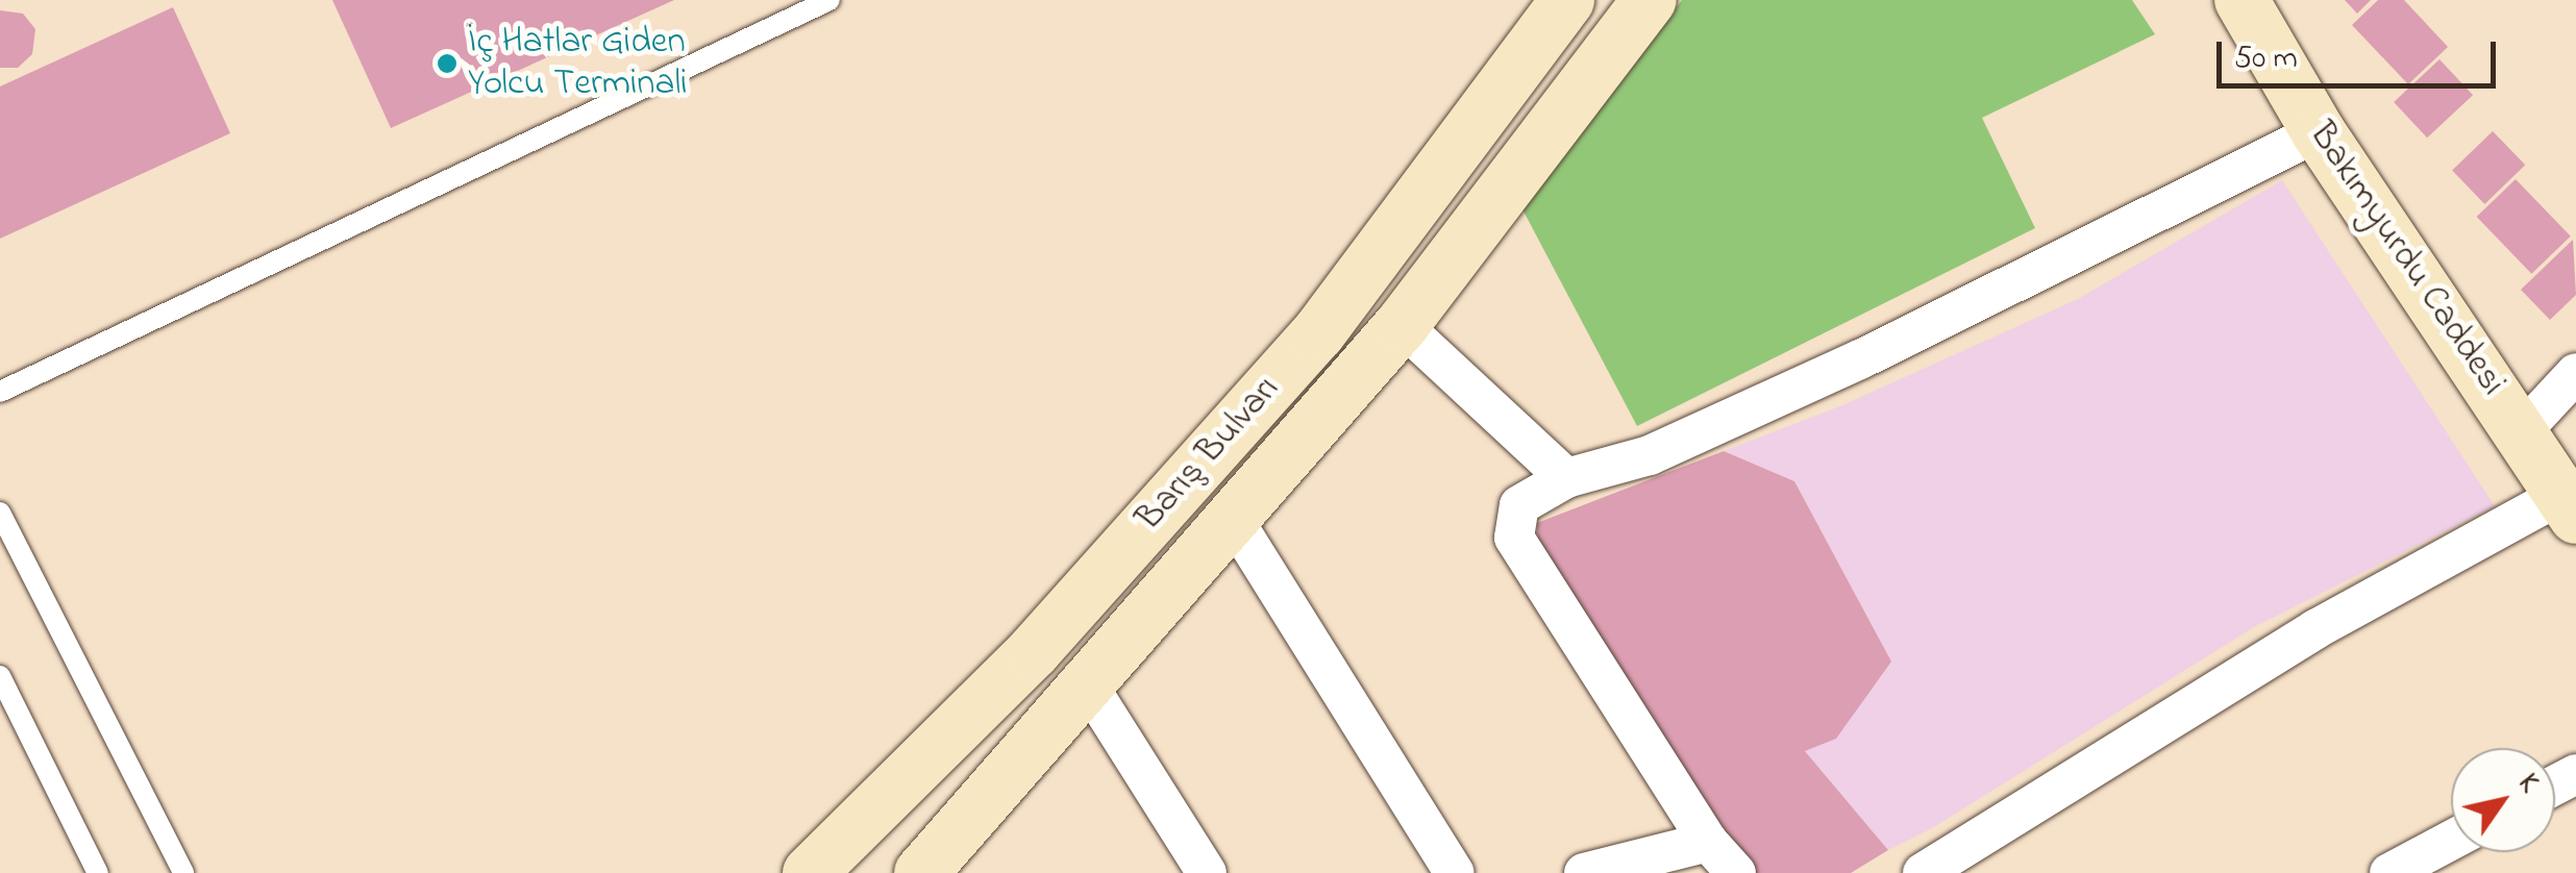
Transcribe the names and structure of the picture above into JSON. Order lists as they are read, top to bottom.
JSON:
{
  "streets": {
    "main road": ["Bakımyurdu Caddesi", "Barış Bulvarı"]
  },
  "places": ["İç Hatlar Giden Yolcu Terminali"],
  "scale_bar": "50 m",
  "north": "top right"
}
